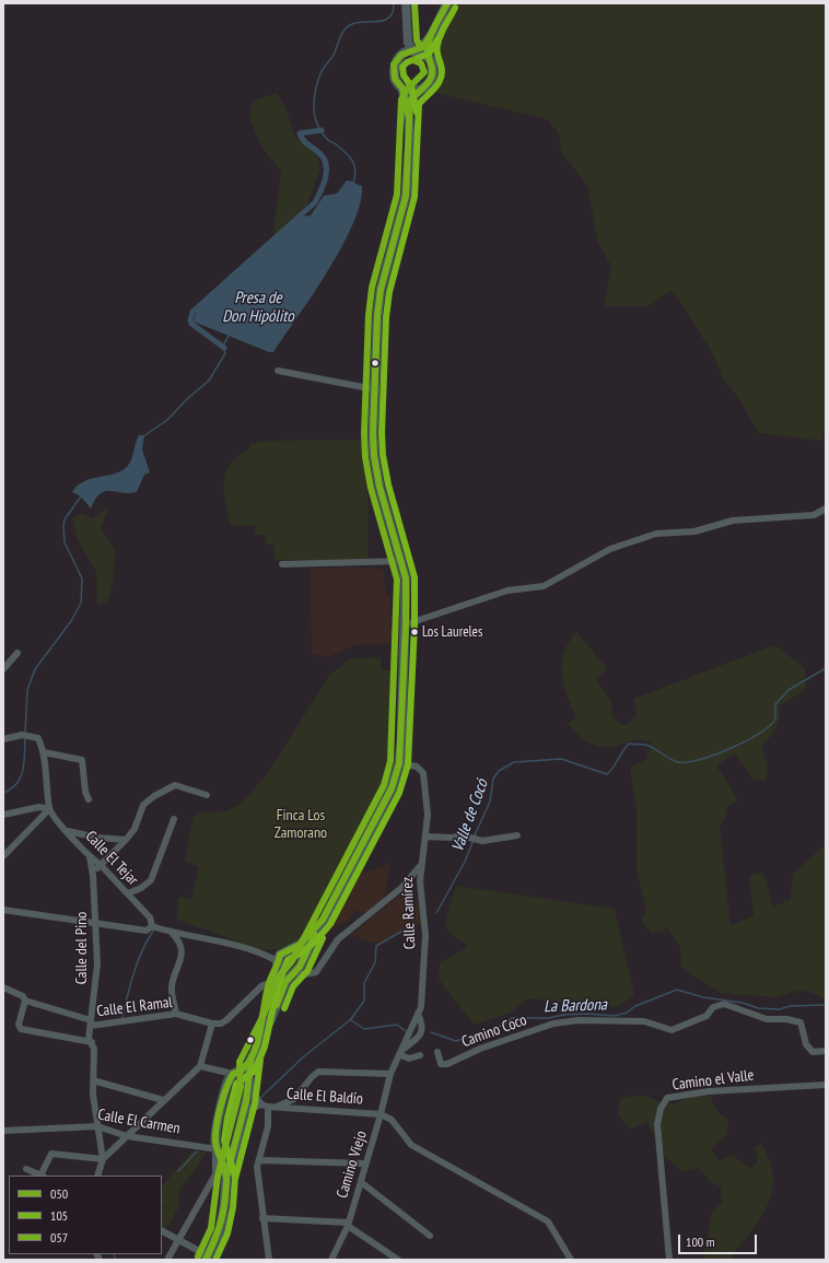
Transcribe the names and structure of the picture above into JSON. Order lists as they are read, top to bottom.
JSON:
{
  "streets": {
    "street": [
      "Calle El Tejar",
      "Calle Ramírez",
      "Calle del Pino",
      "Calle El Ramal",
      "Camino Coco",
      "Camino el Valle",
      "Calle El Baldío",
      "Calle El Carmen",
      "Camino Viejo"
    ]
  },
  "crossings": [
    ["Calle El Tejar", "Calle del Pino"],
    ["Calle Ramírez", "Camino Viejo"],
    ["Calle del Pino", "Calle El Ramal"],
    ["Calle del Pino", "Calle El Carmen"],
    ["Calle El Baldío", "Camino Viejo"]
  ],
  "water": ["Presa de Don Hipólito", "Valle de Cocó", "La Bardona"],
  "parks": ["Finca Los Zamorano"],
  "places": ["Los Laureles"],
  "lines": ["transit line 050", "transit line 057", "transit line 105"],
  "legend": ["050", "105", "057"],
  "scale_bar": "100 m"
}
